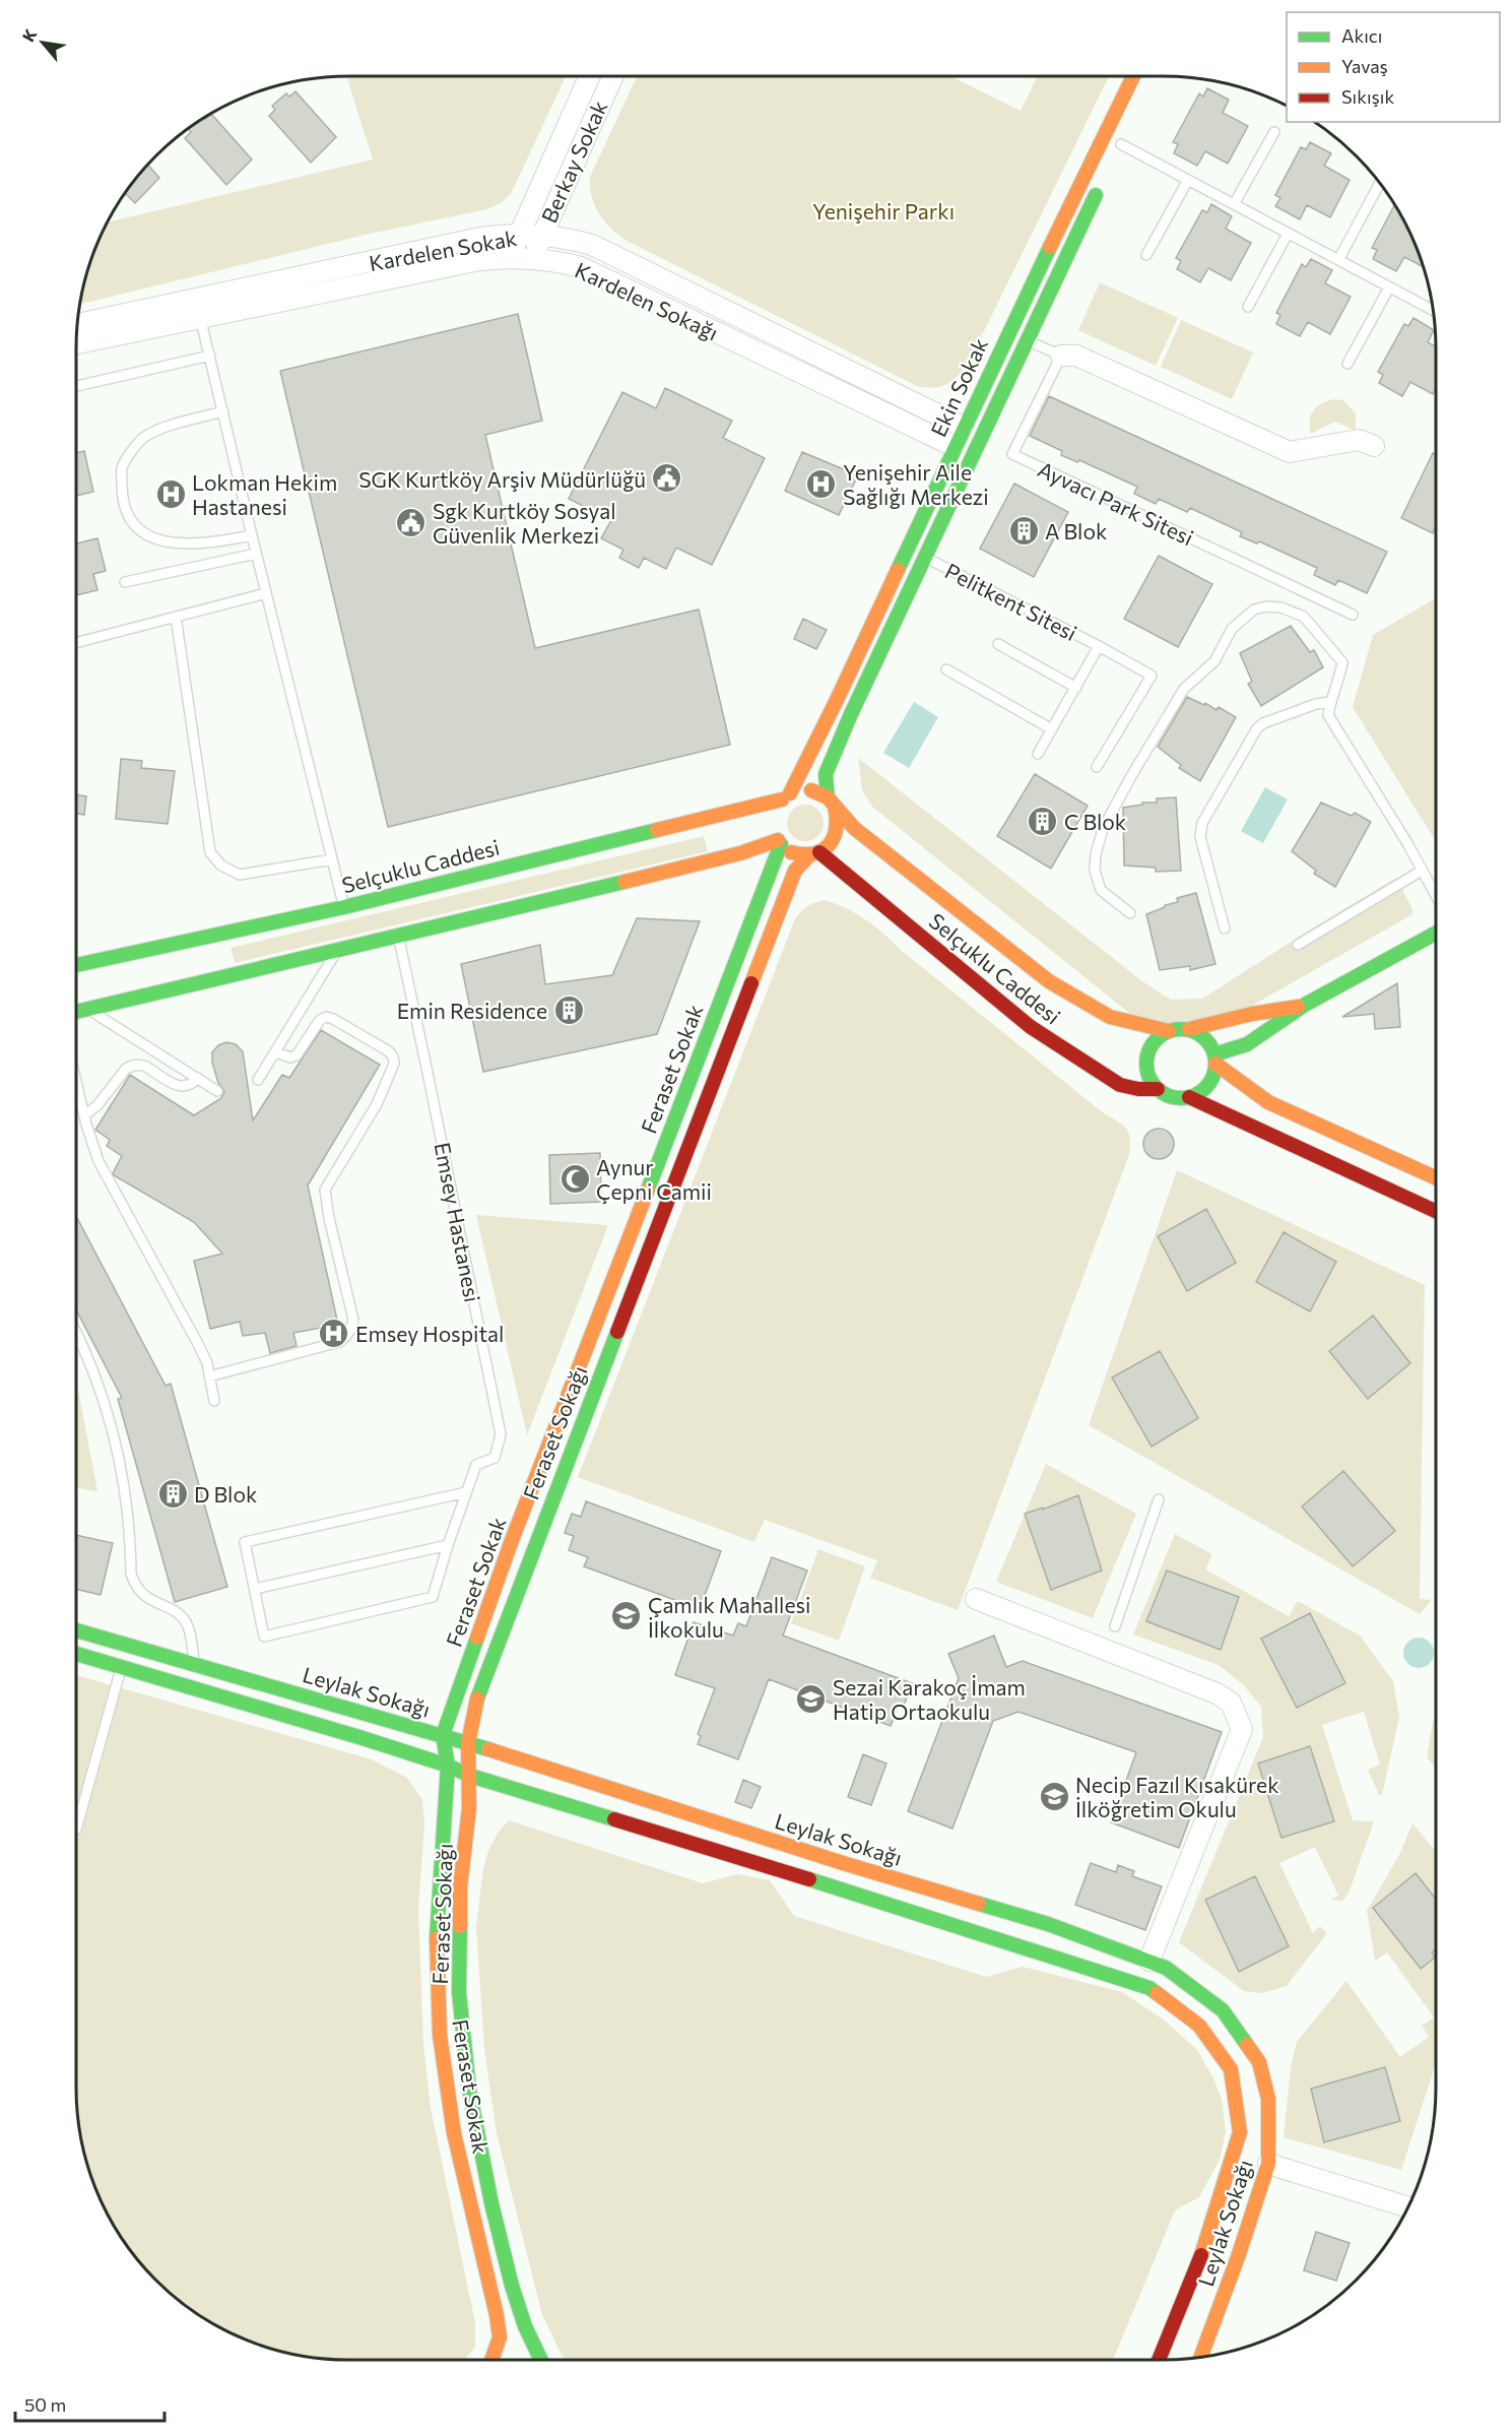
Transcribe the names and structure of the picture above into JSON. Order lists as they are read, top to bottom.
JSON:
{
  "streets": {
    "street": [
      "Berkay Sokak",
      "Kardelen Sokak",
      "Kardelen Sokağı",
      "Ekin Sokak",
      "Selçuklu Caddesi",
      "Feraset Sokak",
      "Feraset Sokağı",
      "Leylak Sokağı"
    ],
    "lane": ["Ayvacı Park Sitesi", "Pelitkent Sitesi", "Emsey Hastanesi"]
  },
  "crossings": [
    ["Berkay Sokak", "Kardelen Sokak"],
    ["Berkay Sokak", "Kardelen Sokağı"],
    ["Kardelen Sokak", "Ekin Sokak"],
    ["Kardelen Sokağı", "Ekin Sokak"],
    ["Ekin Sokak", "Pelitkent Sitesi"],
    ["Ekin Sokak", "Selçuklu Caddesi"],
    ["Ekin Sokak", "Feraset Sokak"],
    ["Ekin Sokak", "Feraset Sokağı"],
    ["Selçuklu Caddesi", "Feraset Sokak"],
    ["Selçuklu Caddesi", "Feraset Sokağı"],
    ["Feraset Sokak", "Feraset Sokağı"],
    ["Feraset Sokak", "Leylak Sokağı"],
    ["Feraset Sokağı", "Leylak Sokağı"]
  ],
  "parks": ["Yenişehir Parkı"],
  "places": {
    "public building": ["SGK Kurtköy Arşiv Müdürlüğü", "Sgk Kurtköy Sosyal Güvenlik Merkezi"],
    "hospital": ["Yenişehir Aile Sağlığı Merkezi", "Lokman Hekim Hastanesi", "Emsey Hospital"],
    "building": [
      "A Blok",
      "C Blok",
      "Emin Residence",
      "D Blok"
    ],
    "mosque": ["Aynur Çepni Camii"],
    "school or university": ["Çamlık Mahallesi İlkokulu", "Sezai Karakoç İmam Hatip Ortaokulu", "Necip Fazıl Kısakürek İlköğretim Okulu"]
  },
  "legend": ["Akıcı", "Yavaş", "Sıkışık"],
  "scale_bar": "50 m",
  "north": "top left"
}
